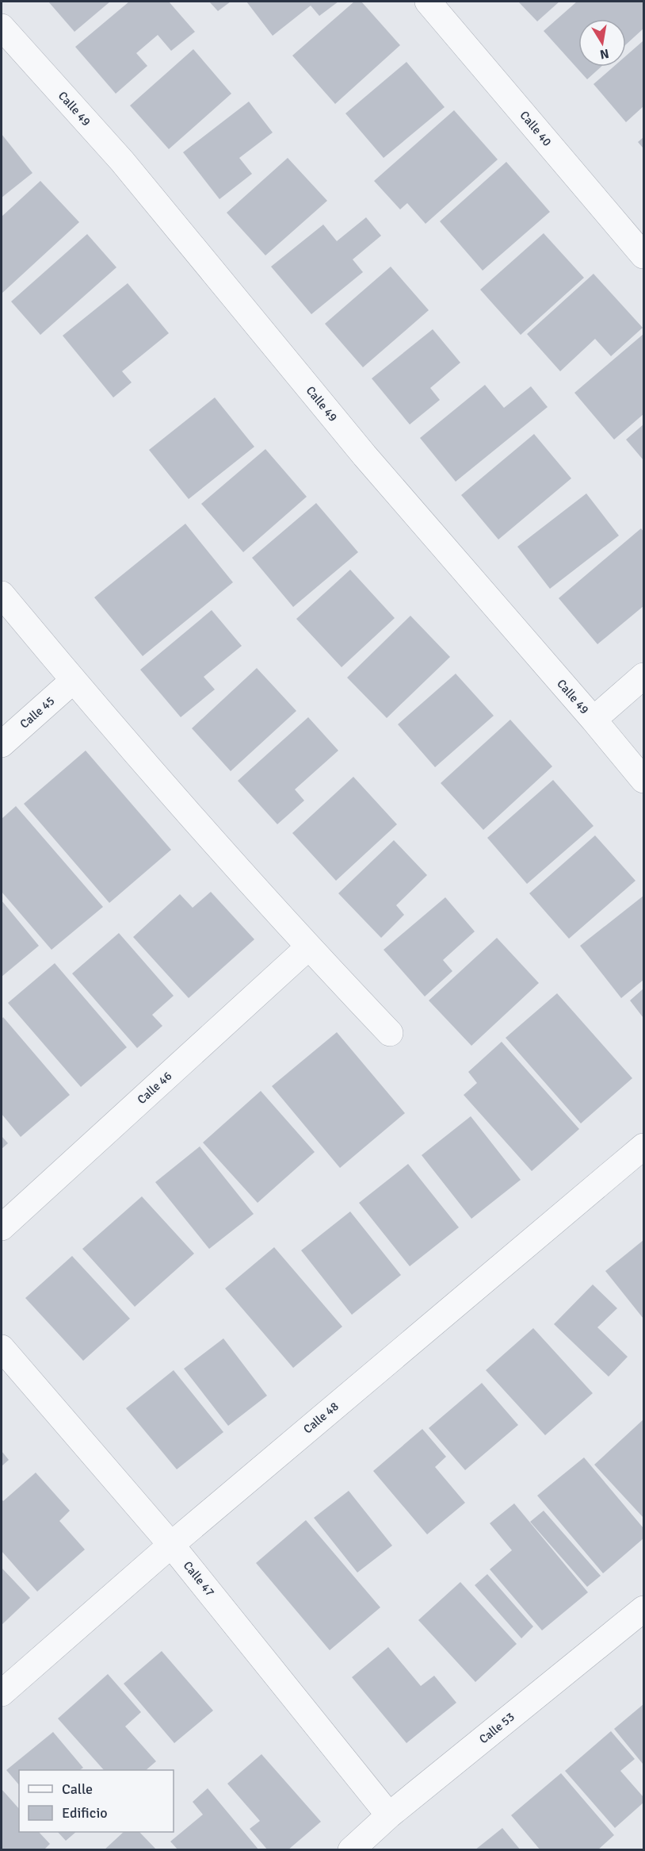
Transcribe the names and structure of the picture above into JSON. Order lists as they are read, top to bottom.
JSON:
{
  "streets": {
    "street": [
      "Calle 49",
      "Calle 40",
      "Calle 45",
      "Calle 46",
      "Calle 48",
      "Calle 47",
      "Calle 53"
    ]
  },
  "crossings": [
    ["Calle 48", "Calle 47"],
    ["Calle 47", "Calle 53"]
  ],
  "legend": ["Calle", "Edificio"],
  "north": "bottom"
}
